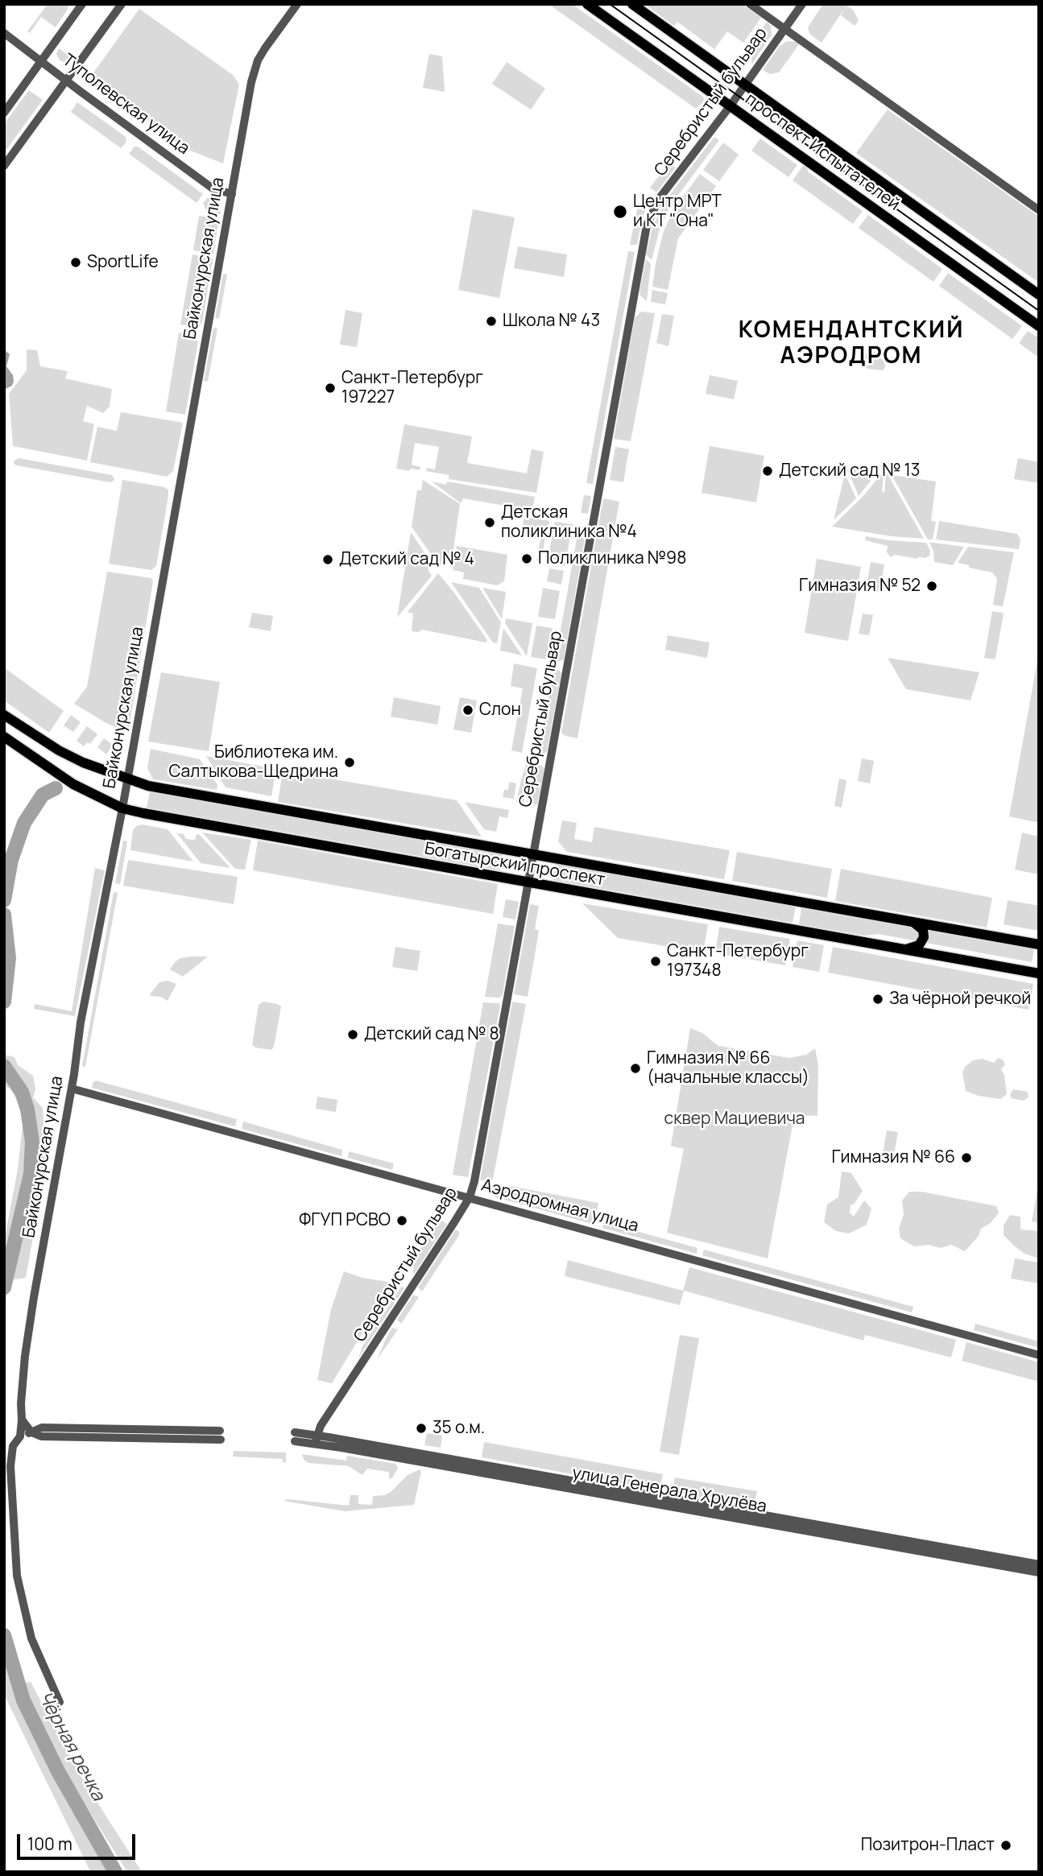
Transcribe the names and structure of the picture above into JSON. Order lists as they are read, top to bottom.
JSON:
{
  "streets": {
    "main road": ["проспект Испытателей", "Богатырский проспект"],
    "street": [
      "Серебристый бульвар",
      "Туполевская улица",
      "Байконурская улица",
      "Аэродромная улица",
      "улица Генерала Хрулёва"
    ]
  },
  "crossings": [
    ["Серебристый бульвар", "проспект Испытателей"],
    ["Серебристый бульвар", "Богатырский проспект"],
    ["Серебристый бульвар", "Аэродромная улица"],
    ["Серебристый бульвар", "улица Генерала Хрулёва"],
    ["Туполевская улица", "Байконурская улица"],
    ["Байконурская улица", "Богатырский проспект"],
    ["Байконурская улица", "Аэродромная улица"]
  ],
  "districts": ["КОМЕНДАНТСКИЙ АЭРОДРОМ"],
  "water": ["Чёрная речка"],
  "parks": ["сквер Мациевича"],
  "places": [
    "Центр МРТ и КТ \"Она\"",
    "SportLife",
    "Школа № 43",
    "Санкт-Петербург 197227",
    "Детский сад № 13",
    "Детская поликлиника №4",
    "Поликлиника №98",
    "Детский сад № 4",
    "Гимназия № 52",
    "Слон",
    "Библиотека им. Салтыкова-Щедрина",
    "Санкт-Петербург 197348",
    "За чёрной речкой",
    "Детский сад № 8",
    "Гимназия № 66 (начальные классы)",
    "Гимназия № 66",
    "ФГУП РСВО",
    "35 о.м.",
    "Позитрон-Пласт"
  ],
  "scale_bar": "100 m"
}
